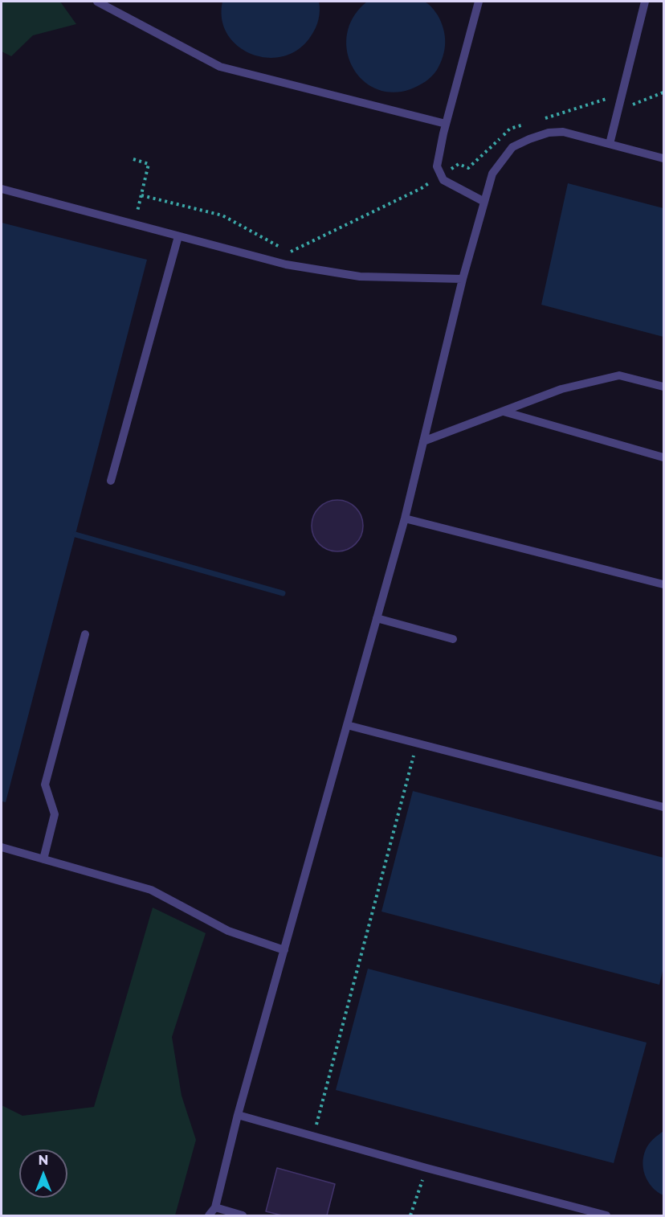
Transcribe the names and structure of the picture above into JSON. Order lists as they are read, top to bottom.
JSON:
{
  "north": "top"
}
